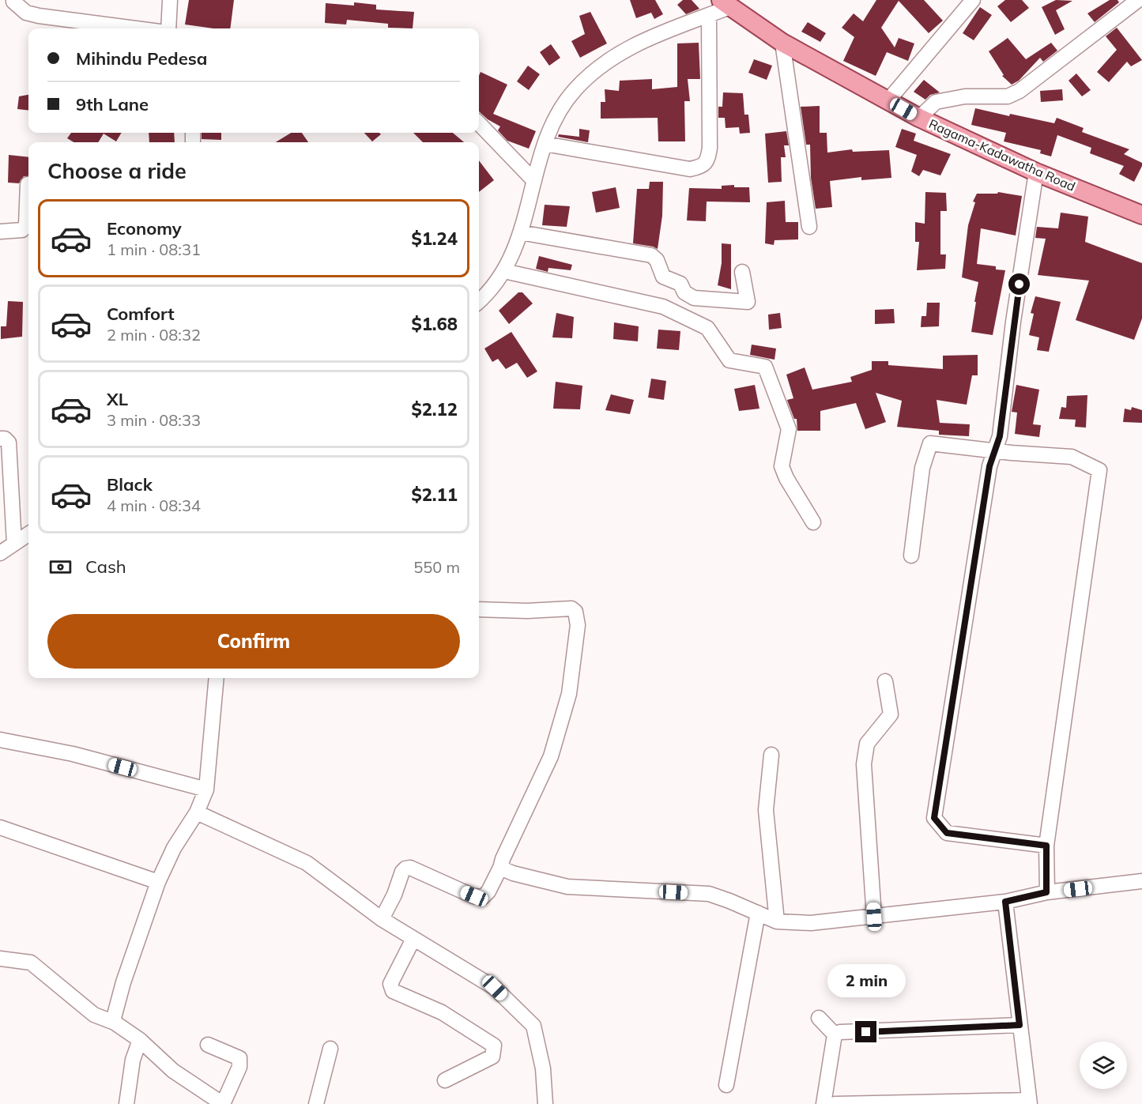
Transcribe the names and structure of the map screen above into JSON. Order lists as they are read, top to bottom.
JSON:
{
  "streets": {
    "main road": ["Ragama-Kadawatha Road"]
  },
  "page": {
    "banner": ["Mihindu Pedesa", "9th Lane"],
    "heading": "Choose a ride",
    "list": [
      {
        "name": "Economy",
        "note": "1 min · 08:31",
        "value": "$1.24"
      },
      {
        "name": "Comfort",
        "note": "2 min · 08:32",
        "value": "$1.68"
      },
      {
        "name": "XL",
        "note": "3 min · 08:33",
        "value": "$2.12"
      },
      {
        "name": "Black",
        "note": "4 min · 08:34",
        "value": "$2.11"
      }
    ],
    "pay": ["Cash", "550 m"],
    "buttons": "Confirm",
    "bubble": "2 min"
  }
}
